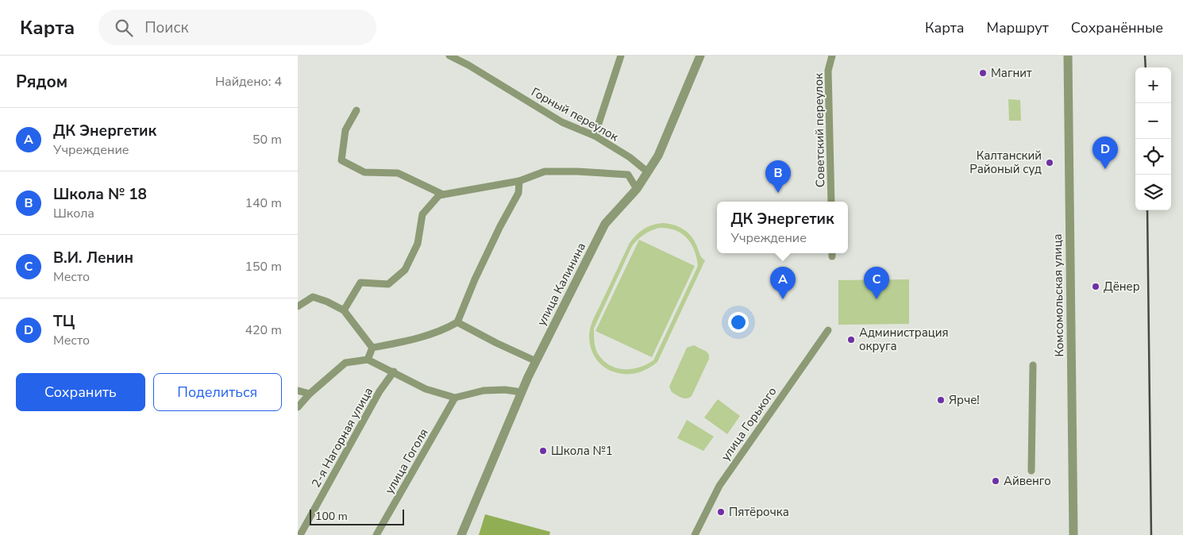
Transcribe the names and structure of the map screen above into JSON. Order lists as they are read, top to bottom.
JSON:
{
  "streets": {
    "street": [
      "Горный переулок",
      "Советский переулок",
      "улица Калинина",
      "Комсомольская улица",
      "улица Горького",
      "2-я Нагорная улица",
      "улица Гоголя"
    ]
  },
  "crossings": [
    ["Горный переулок", "улица Калинина"]
  ],
  "places": [
    "Магнит",
    "Калтанский Районый суд",
    "Дёнер",
    "Администрация округа",
    "Ярче!",
    "Школа №1",
    "Айвенго",
    "Пятёрочка"
  ],
  "scale_bar": "100 m",
  "page": {
    "header": "Карта",
    "search": "Поиск",
    "nav": ["Карта", "Маршрут", "Сохранённые"],
    "heading": ["Рядом", "Найдено: 4"],
    "map_buttons": ["+", "−"],
    "list": [
      {
        "mark": "A",
        "name": "ДК Энергетик",
        "note": "Учреждение",
        "value": "50 m"
      },
      {
        "mark": "B",
        "name": "Школа № 18",
        "note": "Школа",
        "value": "140 m"
      },
      {
        "mark": "C",
        "name": "В.И. Ленин",
        "note": "Место",
        "value": "150 m"
      },
      {
        "mark": "D",
        "name": "ТЦ",
        "note": "Место",
        "value": "420 m"
      }
    ],
    "pins": [
      "D",
      "B",
      "A",
      "C"
    ],
    "popup": ["ДК Энергетик", "Учреждение"],
    "buttons": ["Сохранить", "Поделиться"],
    "scale": "100 m"
  }
}
